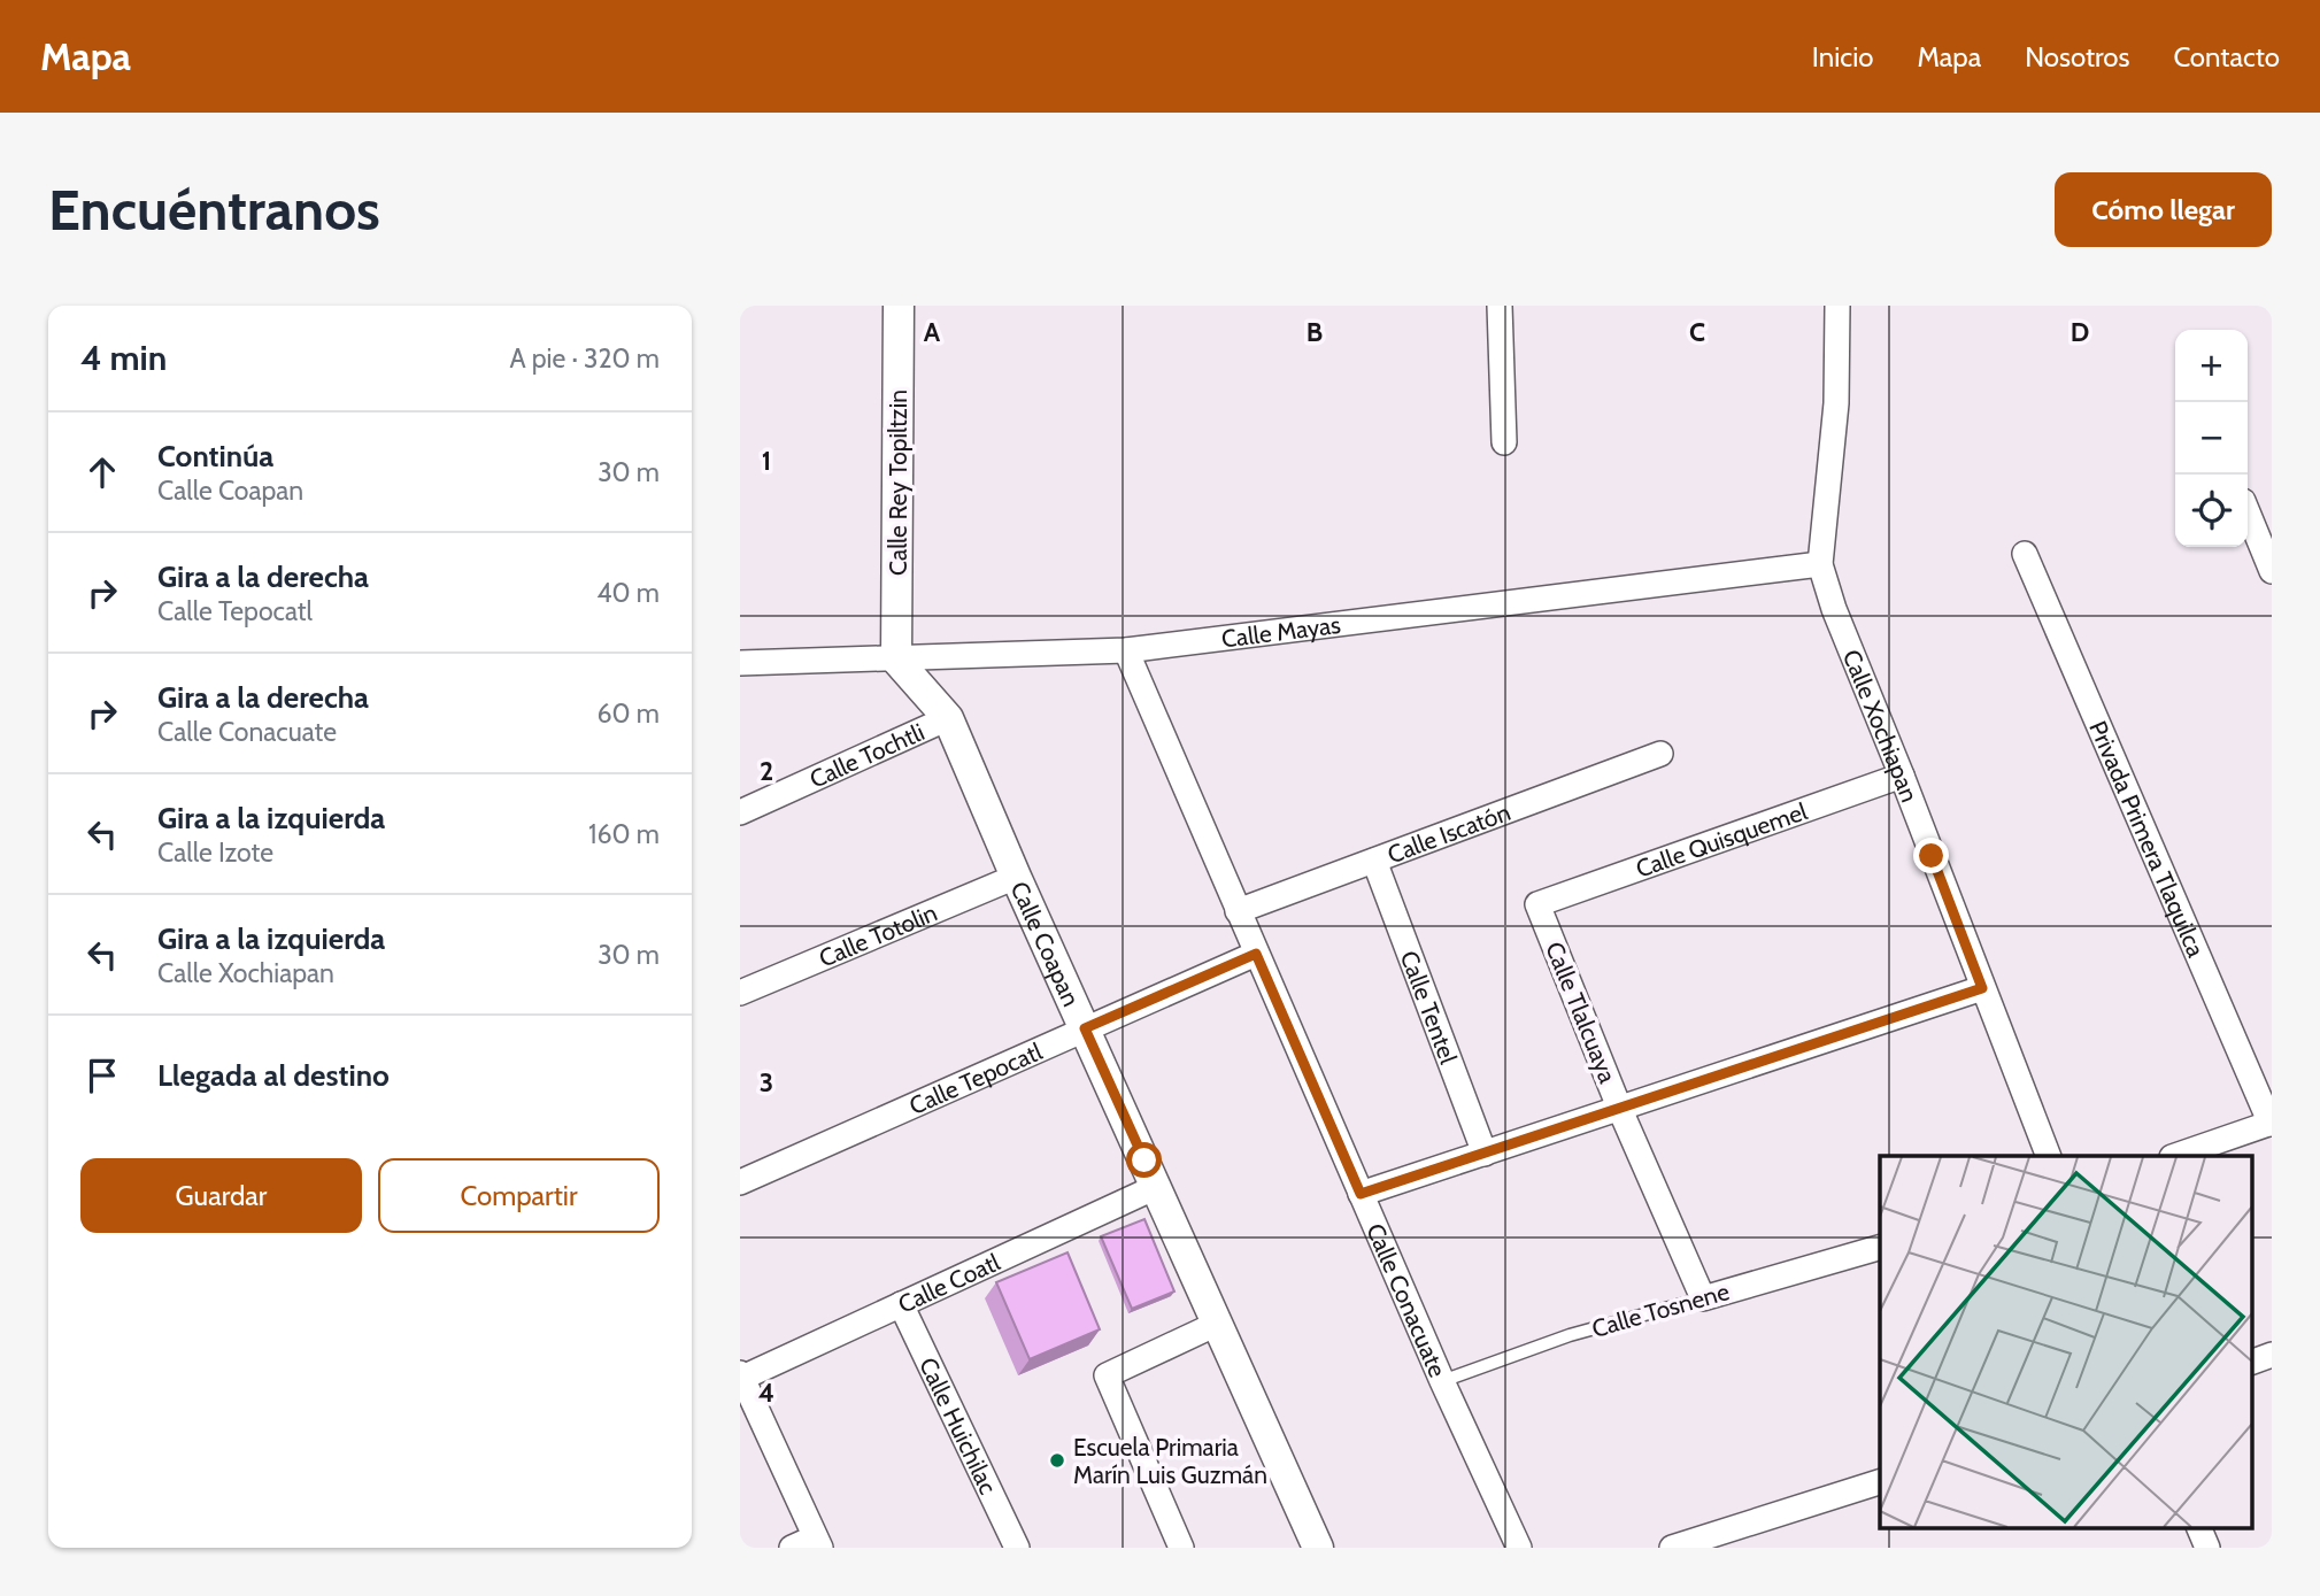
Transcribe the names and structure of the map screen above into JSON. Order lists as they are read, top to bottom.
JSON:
{
  "streets": {
    "street": [
      "Calle Rey Topiltzin",
      "Calle Mayas",
      "Calle Xochiapan",
      "Calle Tochtli",
      "Calle Iscatón",
      "Privada Primera Tlaquilca",
      "Calle Quisquemel",
      "Calle Totolin",
      "Calle Coapan",
      "Calle Tentel",
      "Calle Tlalcuaya",
      "Calle Tepocatl",
      "Calle Coatl",
      "Calle Conacuate",
      "Calle Tosnene",
      "Calle Huichilac"
    ]
  },
  "crossings": [
    ["Calle Rey Topiltzin", "Calle Mayas"],
    ["Calle Rey Topiltzin", "Calle Coapan"],
    ["Calle Mayas", "Calle Xochiapan"],
    ["Calle Mayas", "Calle Coapan"],
    ["Calle Mayas", "Calle Conacuate"],
    ["Calle Xochiapan", "Calle Quisquemel"],
    ["Calle Tochtli", "Calle Coapan"],
    ["Calle Iscatón", "Calle Tentel"],
    ["Calle Iscatón", "Calle Conacuate"],
    ["Calle Quisquemel", "Calle Tlalcuaya"],
    ["Calle Totolin", "Calle Coapan"],
    ["Calle Coapan", "Calle Tepocatl"],
    ["Calle Coapan", "Calle Coatl"],
    ["Calle Tlalcuaya", "Calle Tosnene"],
    ["Calle Tepocatl", "Calle Conacuate"],
    ["Calle Coatl", "Calle Huichilac"],
    ["Calle Conacuate", "Calle Tosnene"]
  ],
  "places": ["Escuela Primaria Marín Luis Guzmán"],
  "page": {
    "header": "Mapa",
    "nav": [
      "Inicio",
      "Mapa",
      "Nosotros",
      "Contacto"
    ],
    "buttons": [
      "Cómo llegar",
      ["Guardar", "Compartir"]
    ],
    "title": "Encuéntranos",
    "heading": ["4 min", "A pie · 320 m"],
    "map_buttons": ["+", "−"],
    "list": [
      ["Continúa", "Calle Coapan", "30 m"],
      ["Gira a la derecha", "Calle Tepocatl", "40 m"],
      ["Gira a la derecha", "Calle Conacuate", "60 m"],
      ["Gira a la izquierda", "Calle Izote", "160 m"],
      ["Gira a la izquierda", "Calle Xochiapan", "30 m"],
      "Llegada al destino"
    ]
  },
  "grid": {
    "columns": [
      "A",
      "B",
      "C",
      "D"
    ],
    "rows": [
      "1",
      "2",
      "3",
      "4"
    ]
  }
}
